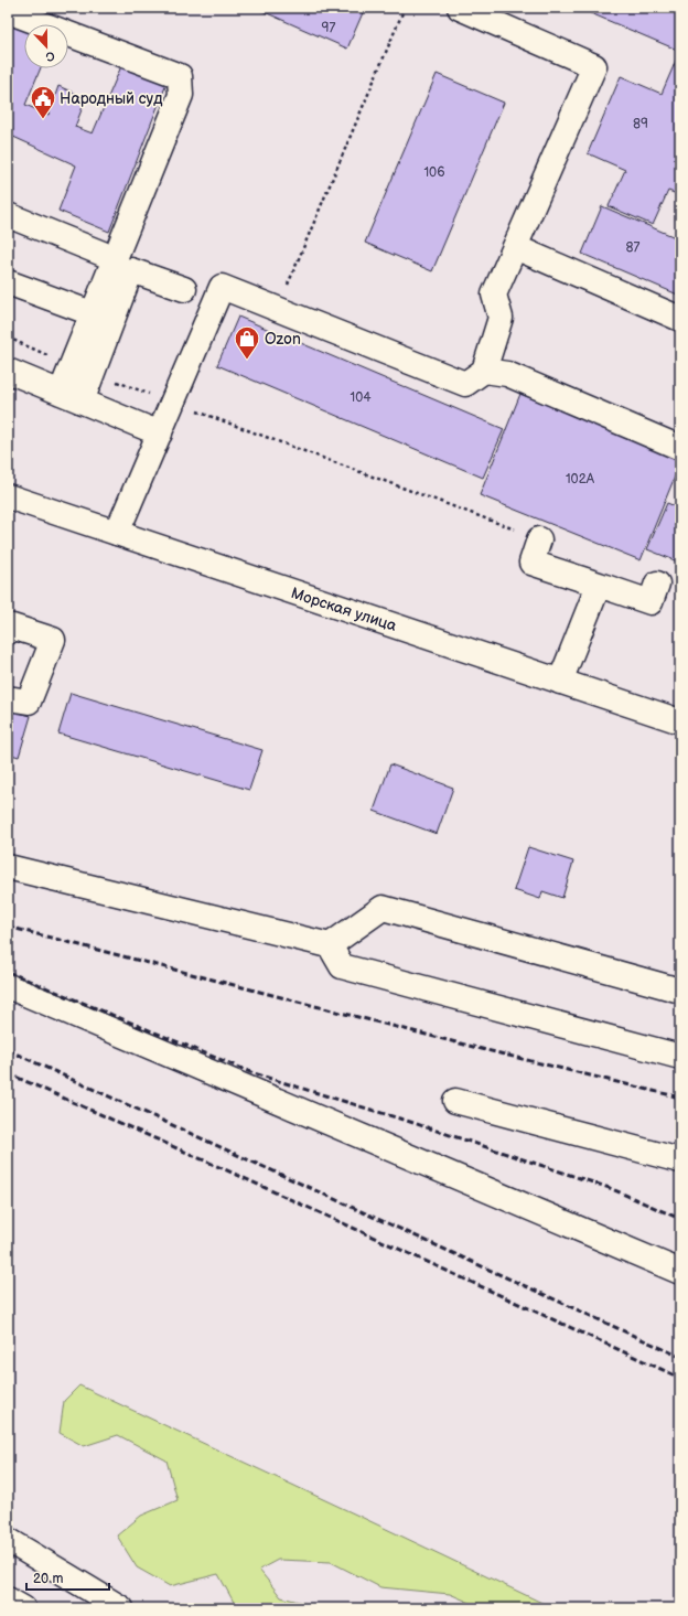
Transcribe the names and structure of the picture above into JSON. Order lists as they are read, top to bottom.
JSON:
{
  "streets": {
    "main road": ["Морская улица"]
  },
  "places": {
    "public building": ["Народный суд"],
    "shop": ["Ozon"]
  },
  "house_numbers": [
    "97",
    "89",
    "106",
    "87",
    "104",
    "102А"
  ],
  "scale_bar": "20 m",
  "north": "bottom"
}
